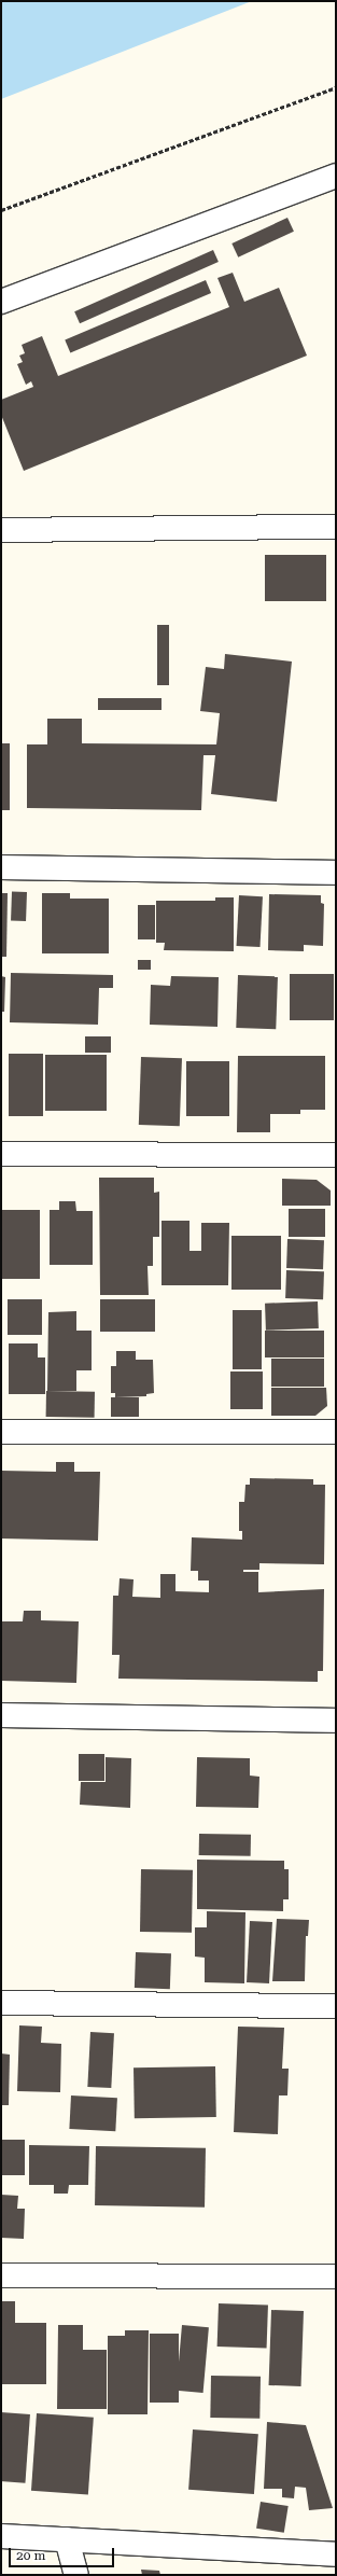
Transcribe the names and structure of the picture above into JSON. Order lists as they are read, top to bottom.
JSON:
{
  "scale_bar": "20 m"
}
